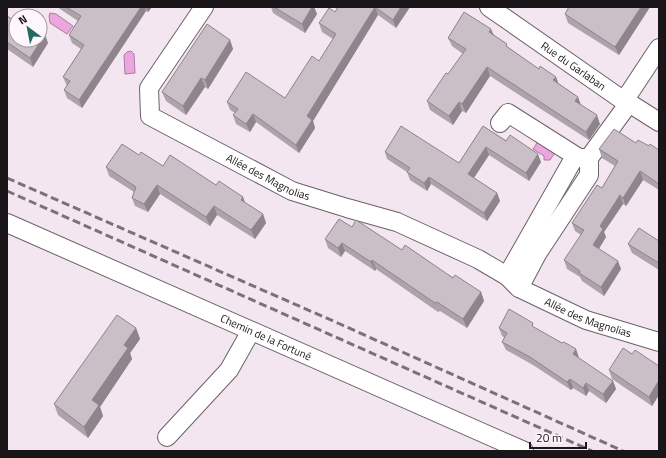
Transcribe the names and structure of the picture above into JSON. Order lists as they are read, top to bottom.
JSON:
{
  "streets": {
    "street": ["Rue du Garlaban", "Allée des Magnolias", "Chemin de la Fortuné"]
  },
  "scale_bar": "20 m",
  "north": "top left"
}
